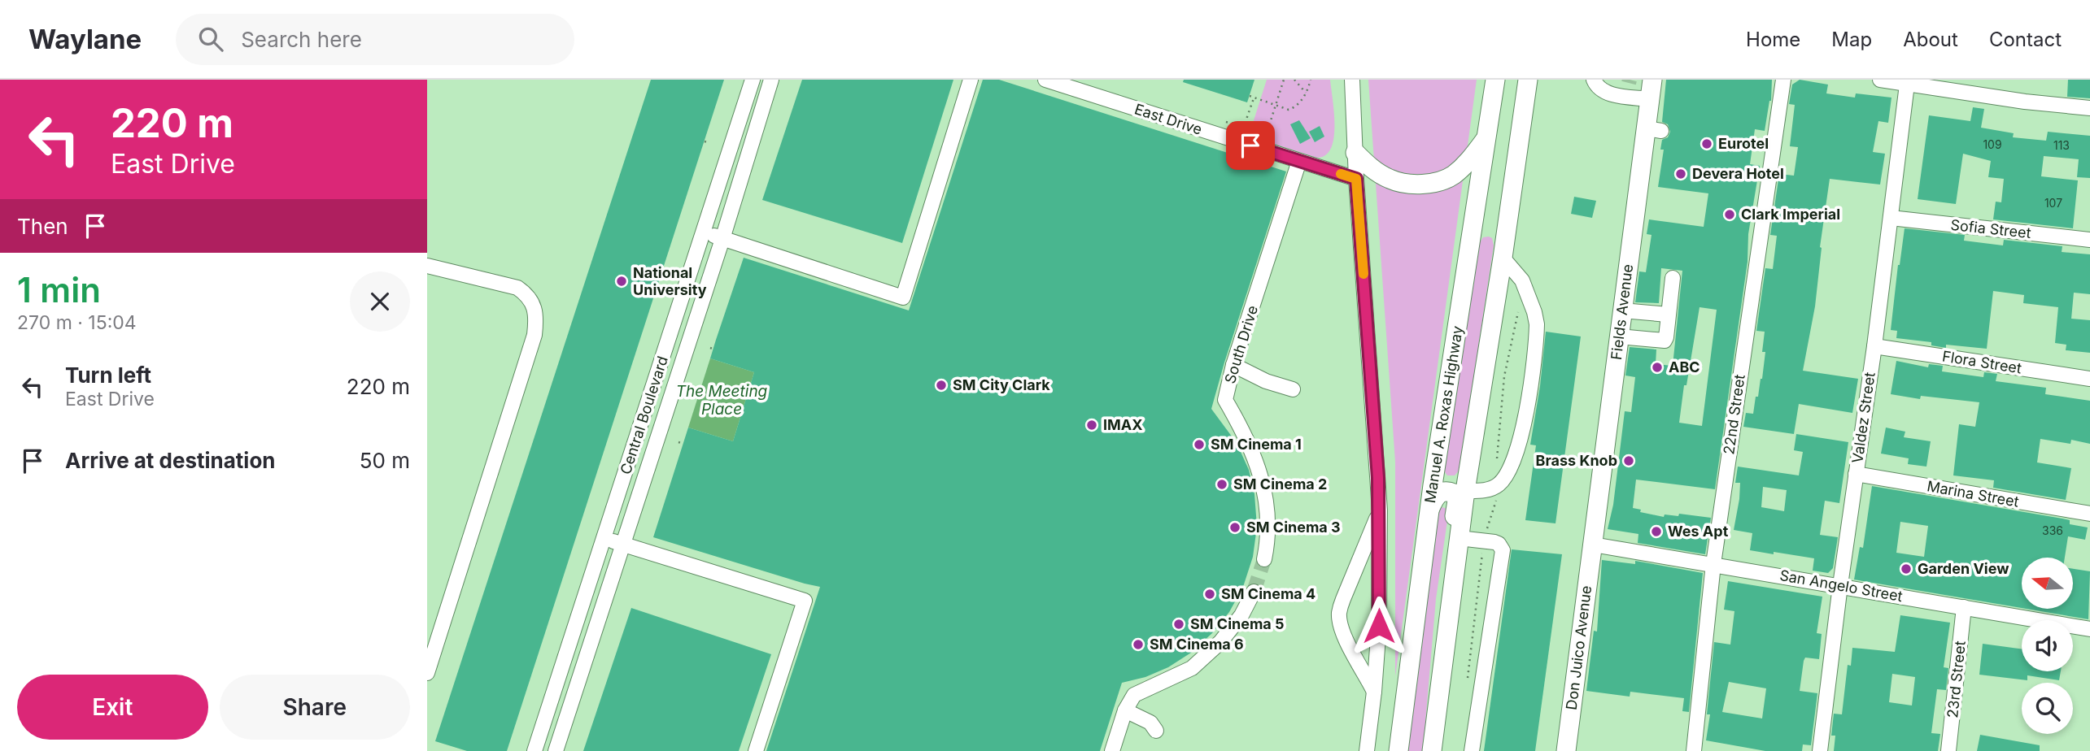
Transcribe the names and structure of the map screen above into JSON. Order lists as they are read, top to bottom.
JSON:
{
  "streets": {
    "main road": ["Fields Avenue", "Manuel A. Roxas Highway", "Don Juico Avenue"],
    "street": [
      "East Drive",
      "Sofia Street",
      "South Drive",
      "Flora Street",
      "22nd Street",
      "Central Boulevard",
      "Valdez Street",
      "Marina Street",
      "San Angelo Street",
      "23rd Street"
    ]
  },
  "crossings": [
    ["East Drive", "South Drive"],
    ["Sofia Street", "Valdez Street"],
    ["Fields Avenue", "San Angelo Street"],
    ["Fields Avenue", "Don Juico Avenue"],
    ["Flora Street", "Valdez Street"],
    ["22nd Street", "San Angelo Street"],
    ["Valdez Street", "Marina Street"],
    ["Valdez Street", "San Angelo Street"],
    ["San Angelo Street", "Don Juico Avenue"],
    ["San Angelo Street", "23rd Street"]
  ],
  "water": ["The Meeting Place"],
  "places": [
    "Eurotel",
    "Devera Hotel",
    "Clark Imperial",
    "National University",
    "ABC",
    "SM City Clark",
    "IMAX",
    "SM Cinema 1",
    "Brass Knob",
    "SM Cinema 2",
    "SM Cinema 3",
    "Wes Apt",
    "Garden View",
    "SM Cinema 4",
    "SM Cinema 5",
    "SM Cinema 6"
  ],
  "house_numbers": [
    "109",
    "113",
    "107",
    "336"
  ],
  "north": "left",
  "page": {
    "header": "Waylane",
    "search": "Search here",
    "nav": [
      "Home",
      "Map",
      "About",
      "Contact"
    ],
    "turn": ["220 m", "East Drive"],
    "then": "Then",
    "heading": ["1 min", "270 m · 15:04"],
    "list": [
      {
        "name": "Turn left",
        "note": "East Drive",
        "value": "220 m"
      },
      {
        "name": "Arrive at destination",
        "value": "50 m"
      }
    ],
    "buttons": ["Exit", "Share"]
  }
}
